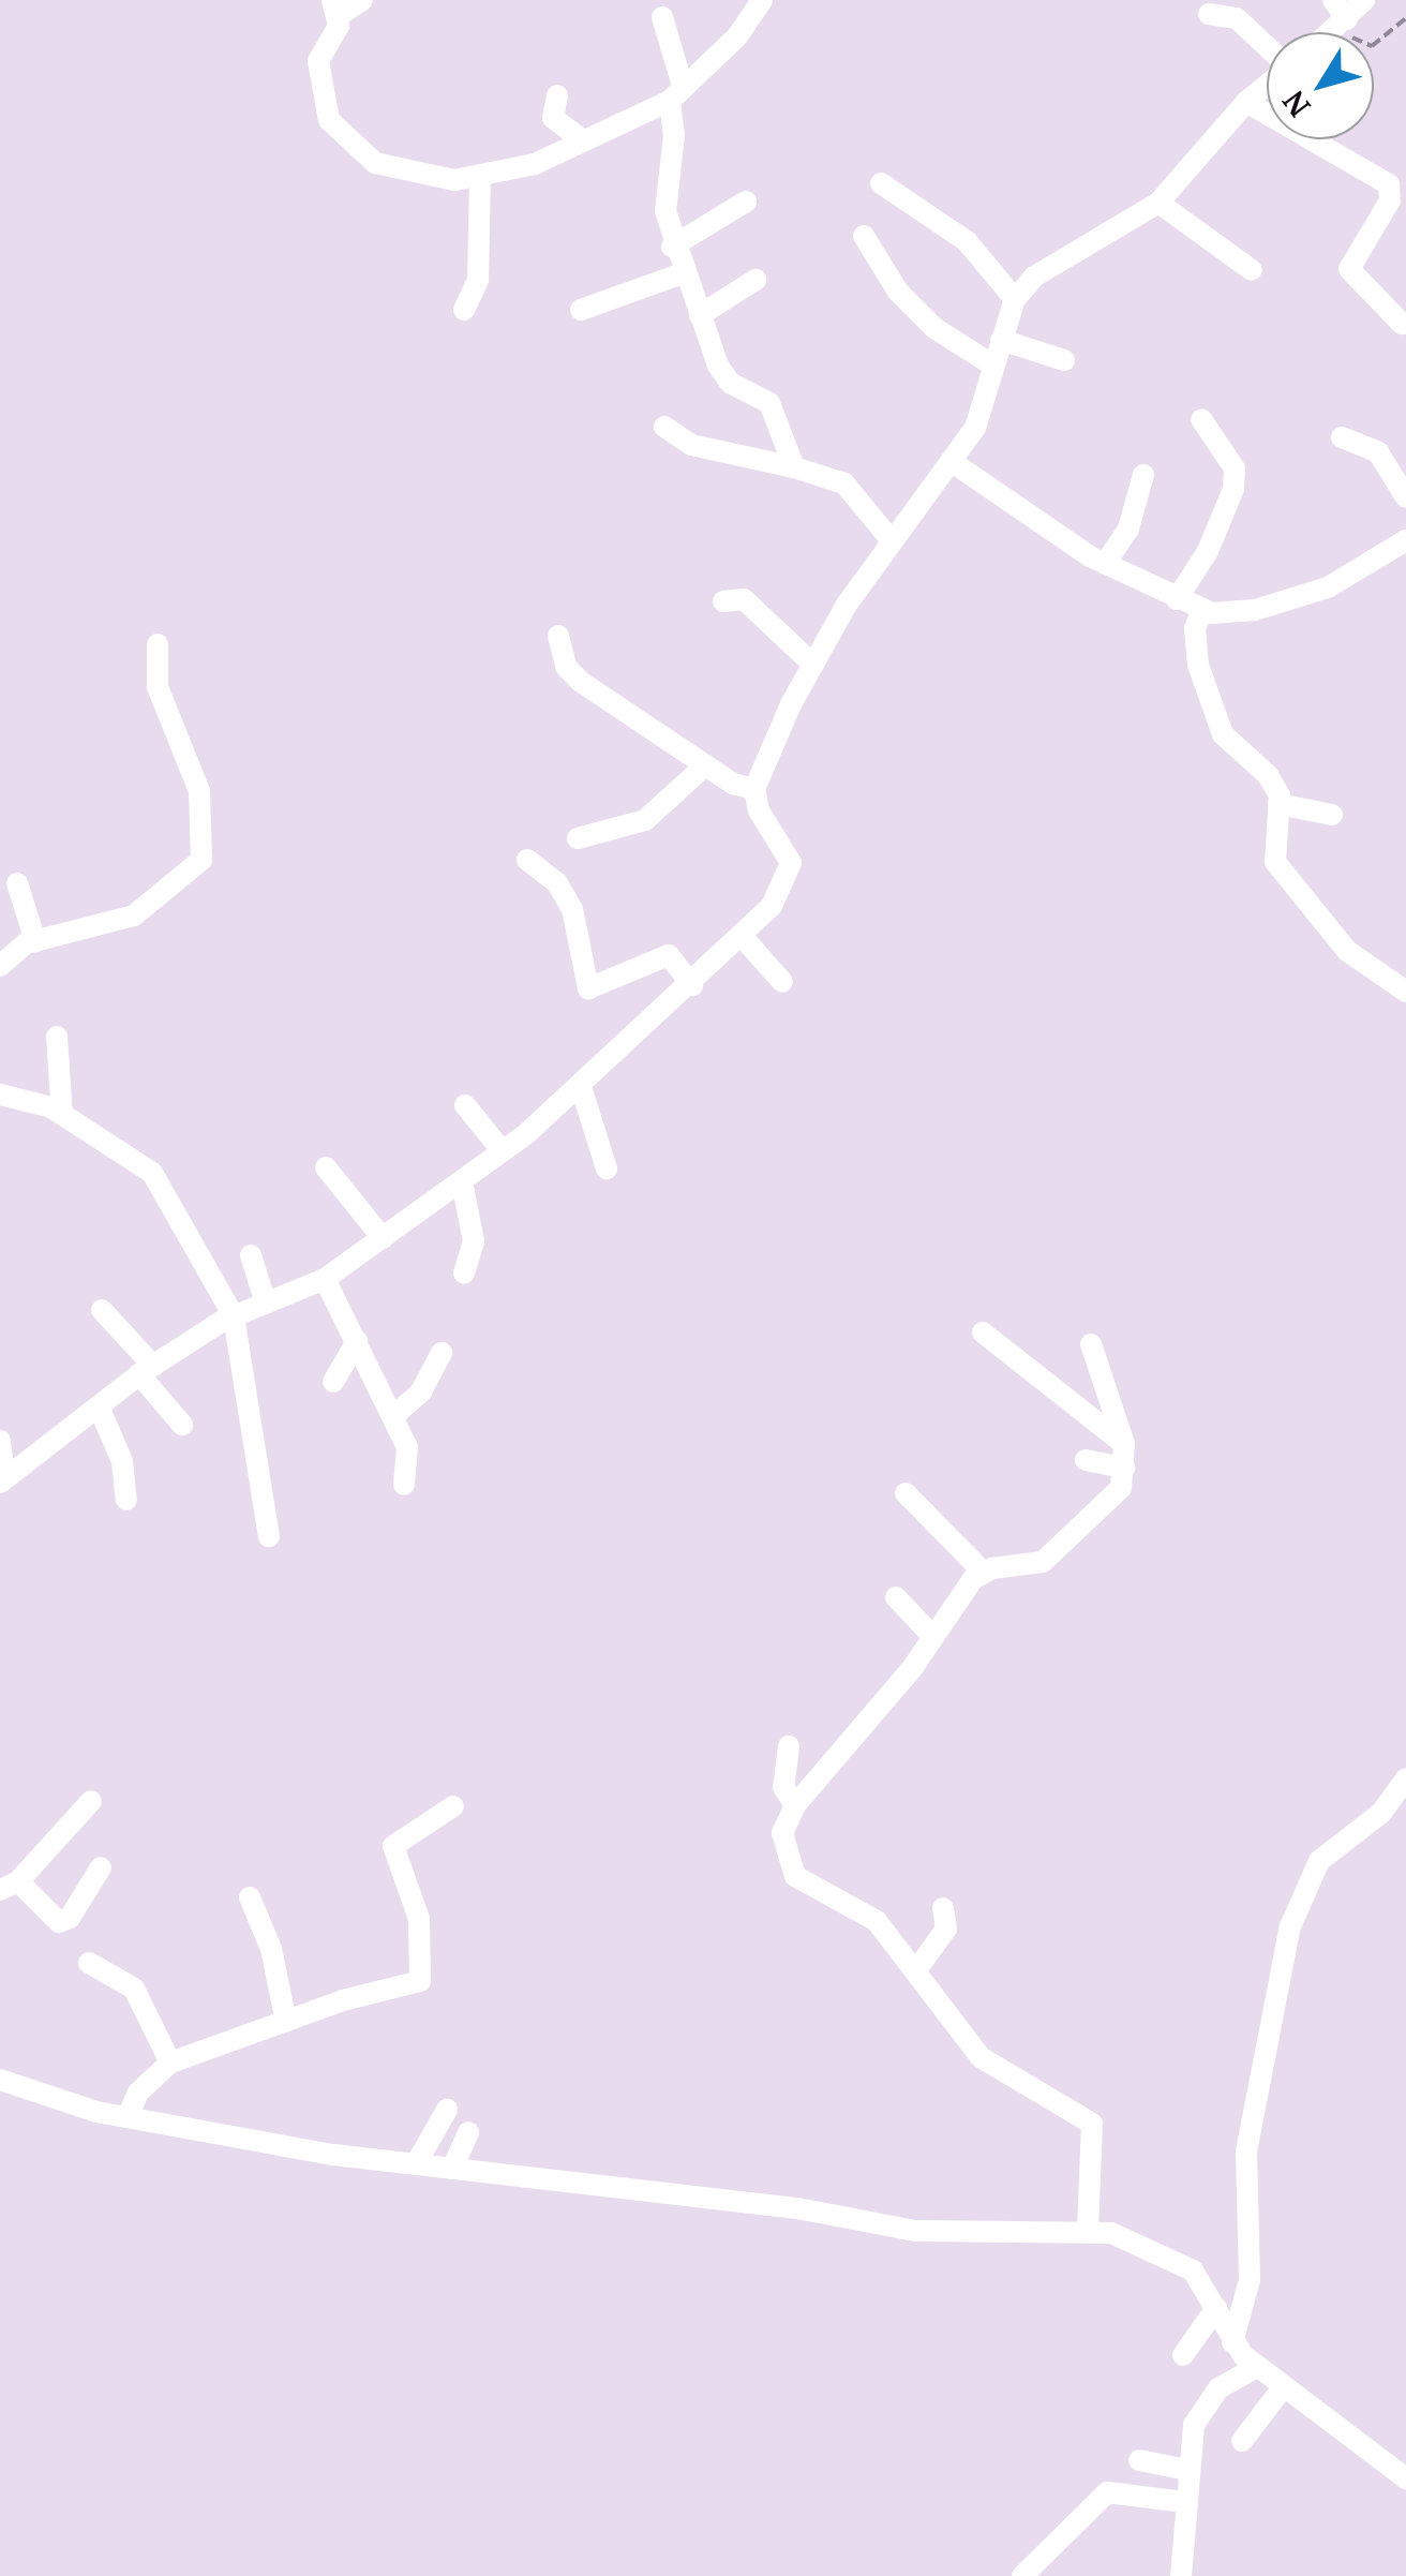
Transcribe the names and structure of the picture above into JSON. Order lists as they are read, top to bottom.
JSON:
{
  "north": "bottom left"
}
